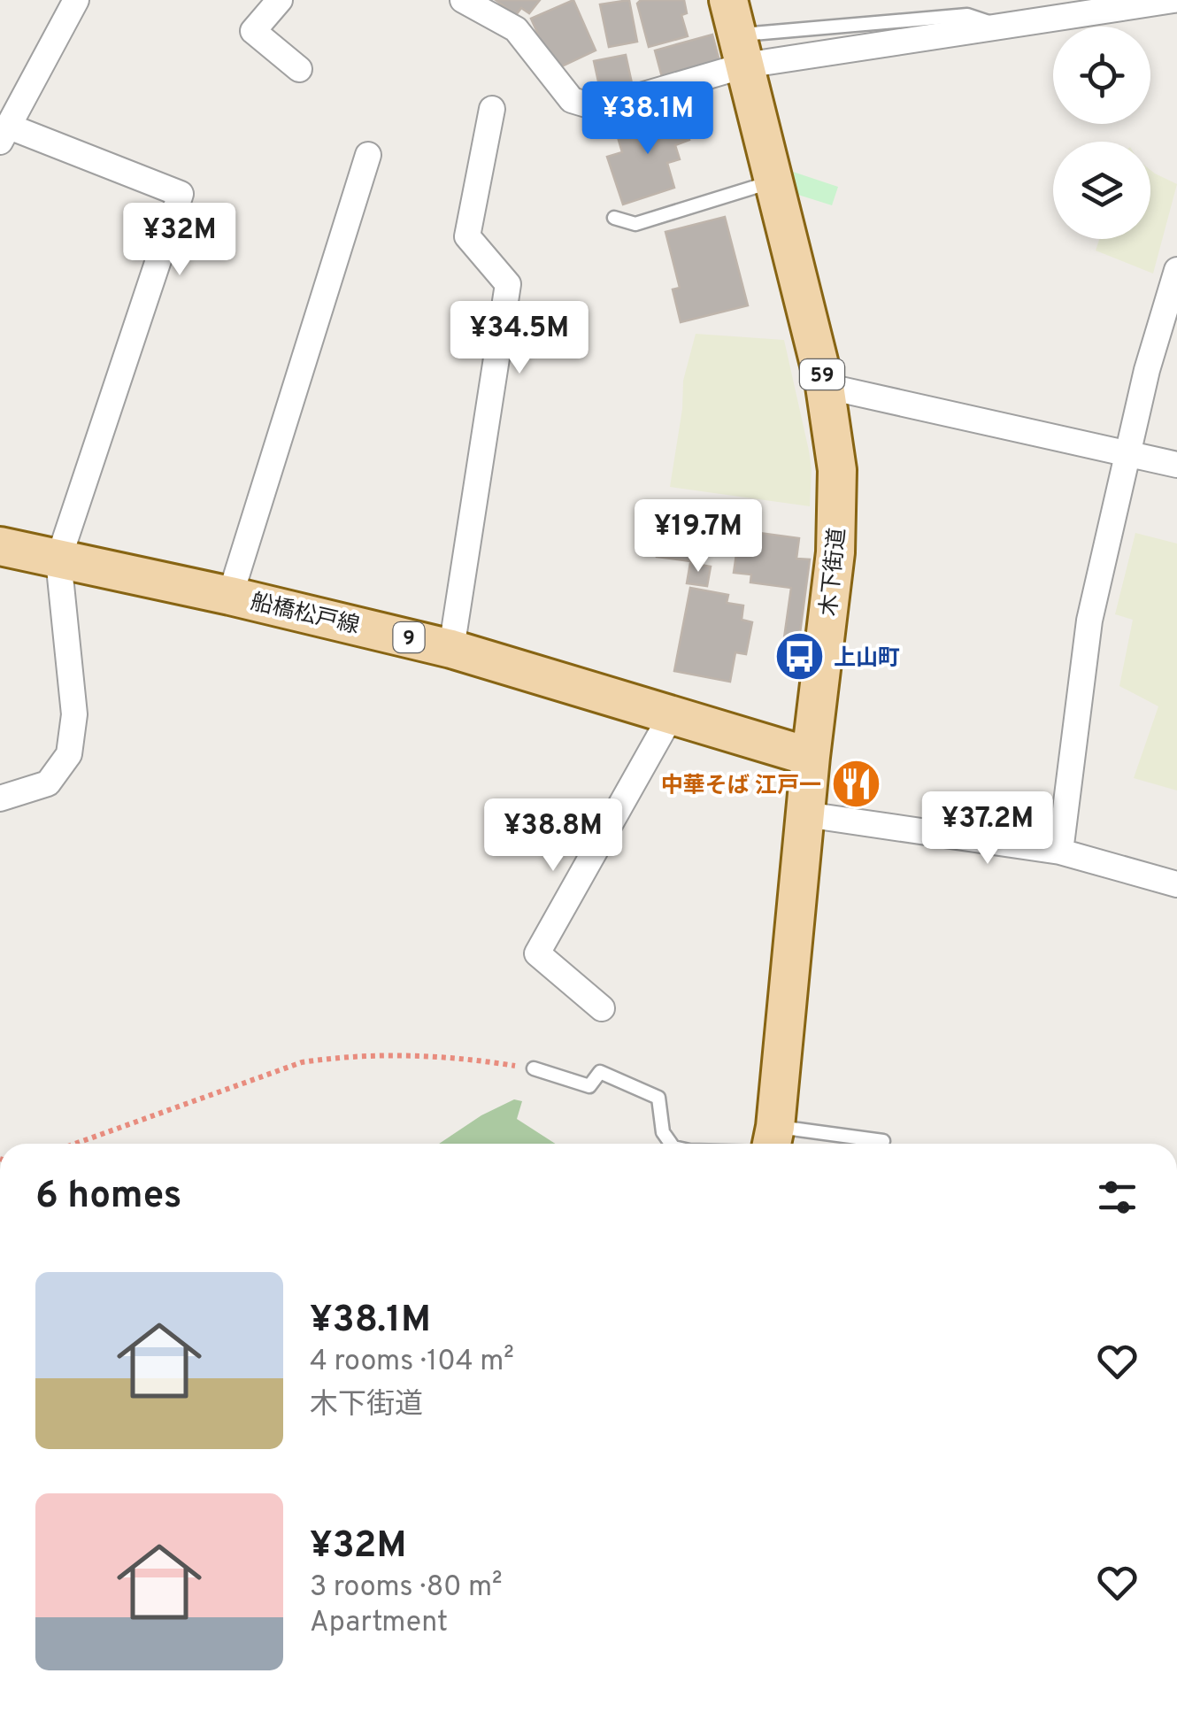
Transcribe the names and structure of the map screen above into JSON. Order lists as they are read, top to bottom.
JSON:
{
  "streets": {
    "main road": [
      "59",
      "木下街道",
      "船橋松戸線",
      "9"
    ]
  },
  "crossings": [
    ["木下街道", "船橋松戸線"]
  ],
  "places": {
    "bus stop": ["上山町"],
    "restaurant": ["中華そば 江戸一"]
  },
  "page": {
    "price": [
      "¥38.1M",
      "¥32M",
      "¥34.5M",
      "¥19.7M",
      "¥37.2M",
      "¥38.8M"
    ],
    "heading": "6 homes",
    "list": [
      {
        "name": "¥38.1M",
        "note": "4 rooms · 104 m² · 木下街道"
      },
      {
        "name": "¥32M",
        "note": "3 rooms · 80 m² · Apartment"
      }
    ]
  }
}
